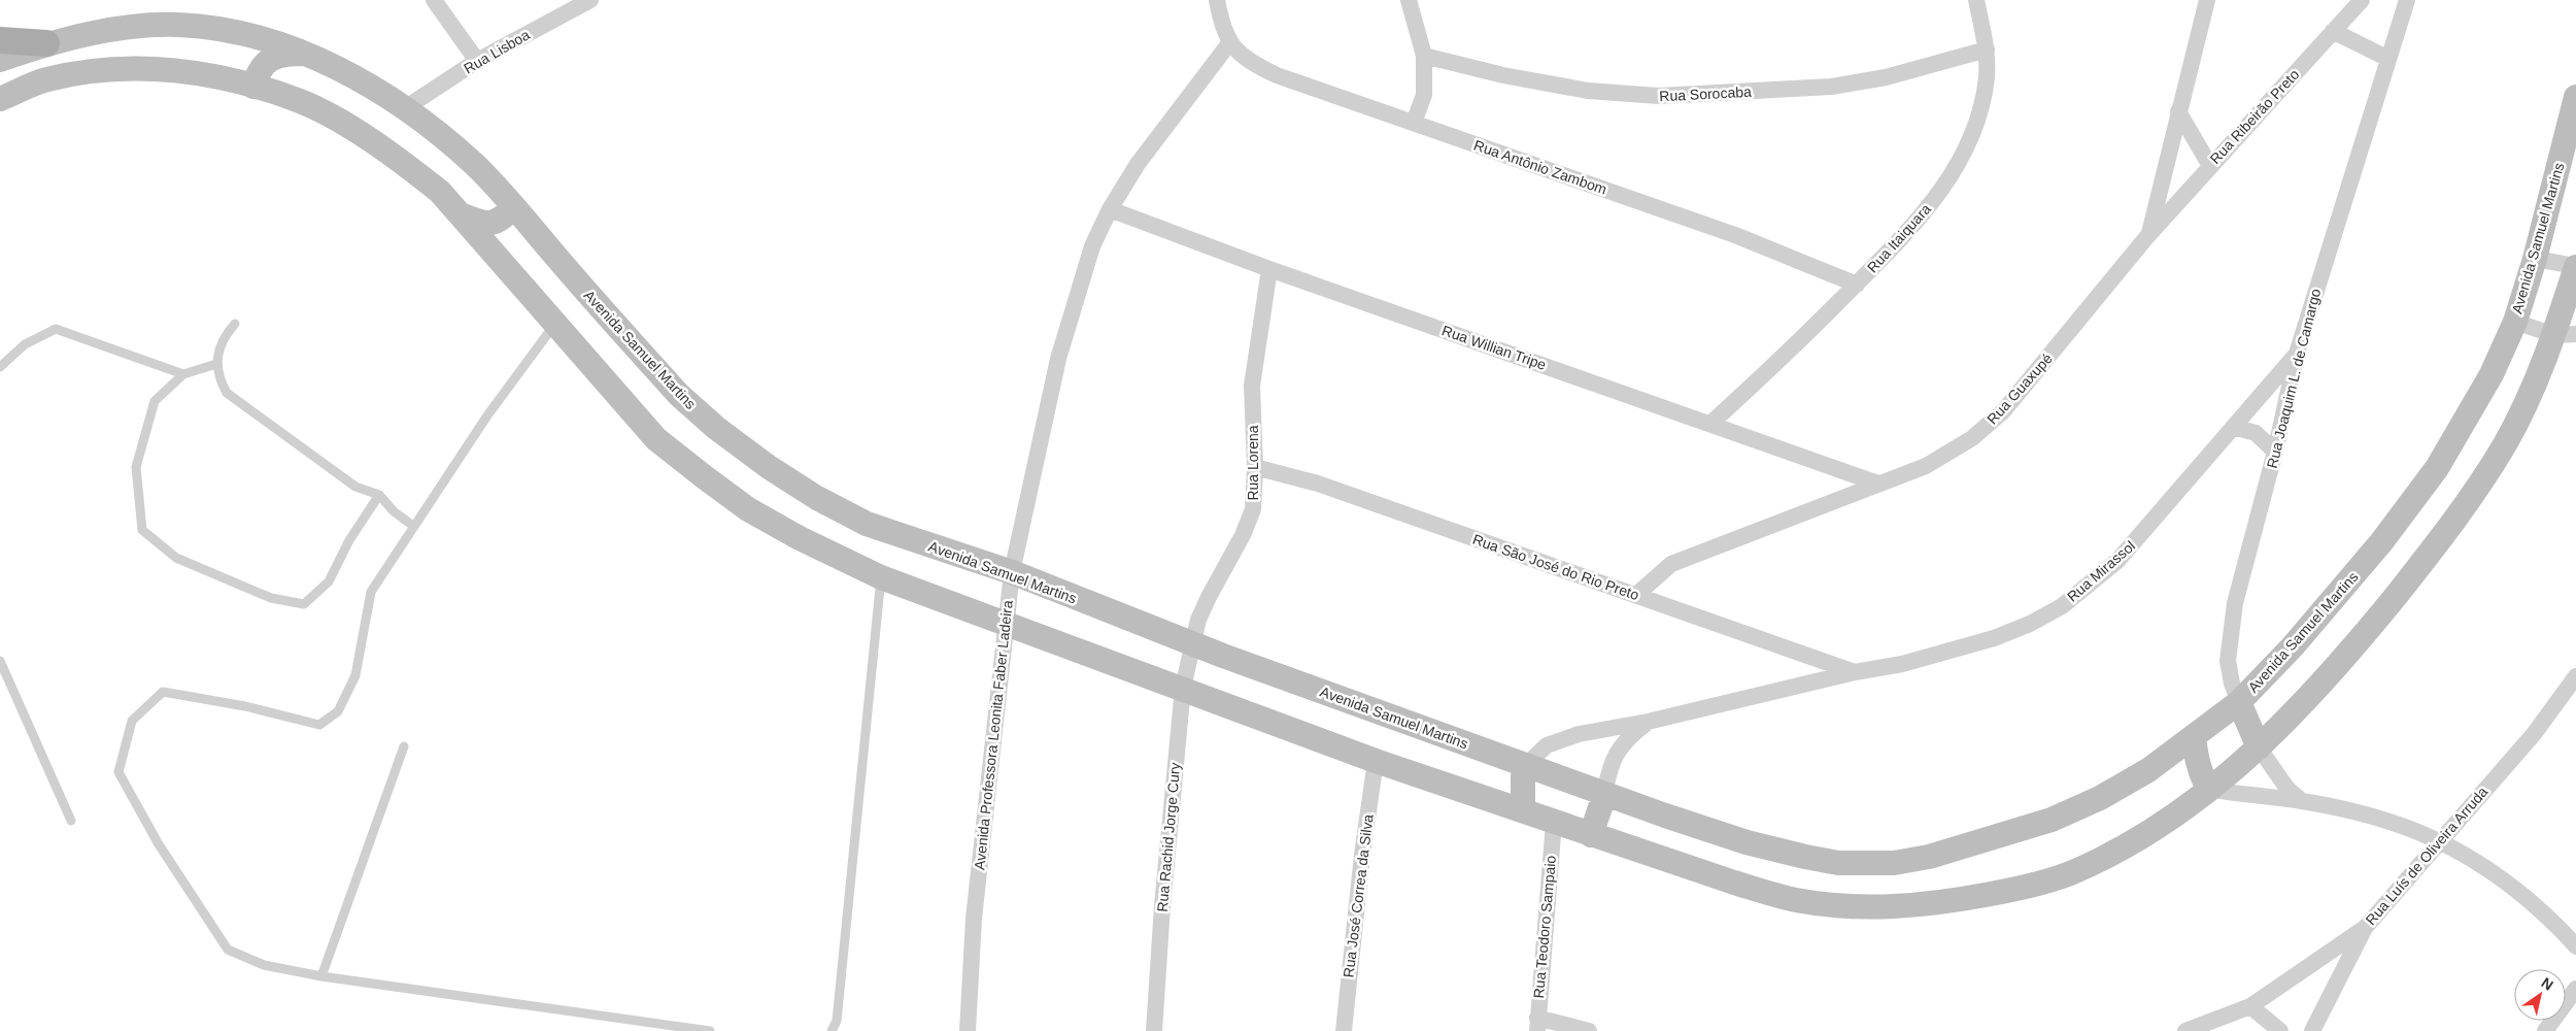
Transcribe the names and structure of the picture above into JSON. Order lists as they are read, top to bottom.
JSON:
{
  "streets": {
    "main road": ["Avenida Samuel Martins"],
    "street": [
      "Rua Lisboa",
      "Rua Sorocaba",
      "Rua Ribeirão Preto",
      "Rua Antônio Zambom",
      "Rua Itaiquara",
      "Rua Willian Tripe",
      "Rua Joaquim L. de Camargo",
      "Rua Guaxupé",
      "Rua Lorena",
      "Rua São José do Rio Preto",
      "Rua Mirassol",
      "Avenida Professora Leonita Faber Ladeira",
      "Rua Rachid Jorge Cury",
      "Rua Luís de Oliveira Arruda",
      "Rua José Correa da Silva",
      "Rua Teodoro Sampaio"
    ]
  },
  "crossings": [
    ["Rua Lisboa", "Avenida Samuel Martins"],
    ["Rua Sorocaba", "Rua Itaiquara"],
    ["Rua Ribeirão Preto", "Rua Guaxupé"],
    ["Rua Antônio Zambom", "Rua Itaiquara"],
    ["Rua Antônio Zambom", "Avenida Professora Leonita Faber Ladeira"],
    ["Rua Itaiquara", "Rua Willian Tripe"],
    ["Avenida Samuel Martins", "Rua Joaquim L. de Camargo"],
    ["Avenida Samuel Martins", "Rua Lorena"],
    ["Avenida Samuel Martins", "Rua Mirassol"],
    ["Avenida Samuel Martins", "Avenida Professora Leonita Faber Ladeira"],
    ["Avenida Samuel Martins", "Rua Rachid Jorge Cury"],
    ["Rua Willian Tripe", "Rua Guaxupé"],
    ["Rua Willian Tripe", "Rua Lorena"],
    ["Rua Willian Tripe", "Avenida Professora Leonita Faber Ladeira"],
    ["Rua Joaquim L. de Camargo", "Rua Mirassol"],
    ["Rua Guaxupé", "Rua São José do Rio Preto"],
    ["Rua Lorena", "Rua São José do Rio Preto"],
    ["Rua Lorena", "Rua Rachid Jorge Cury"],
    ["Rua São José do Rio Preto", "Rua Mirassol"]
  ],
  "north": "top right"
}
